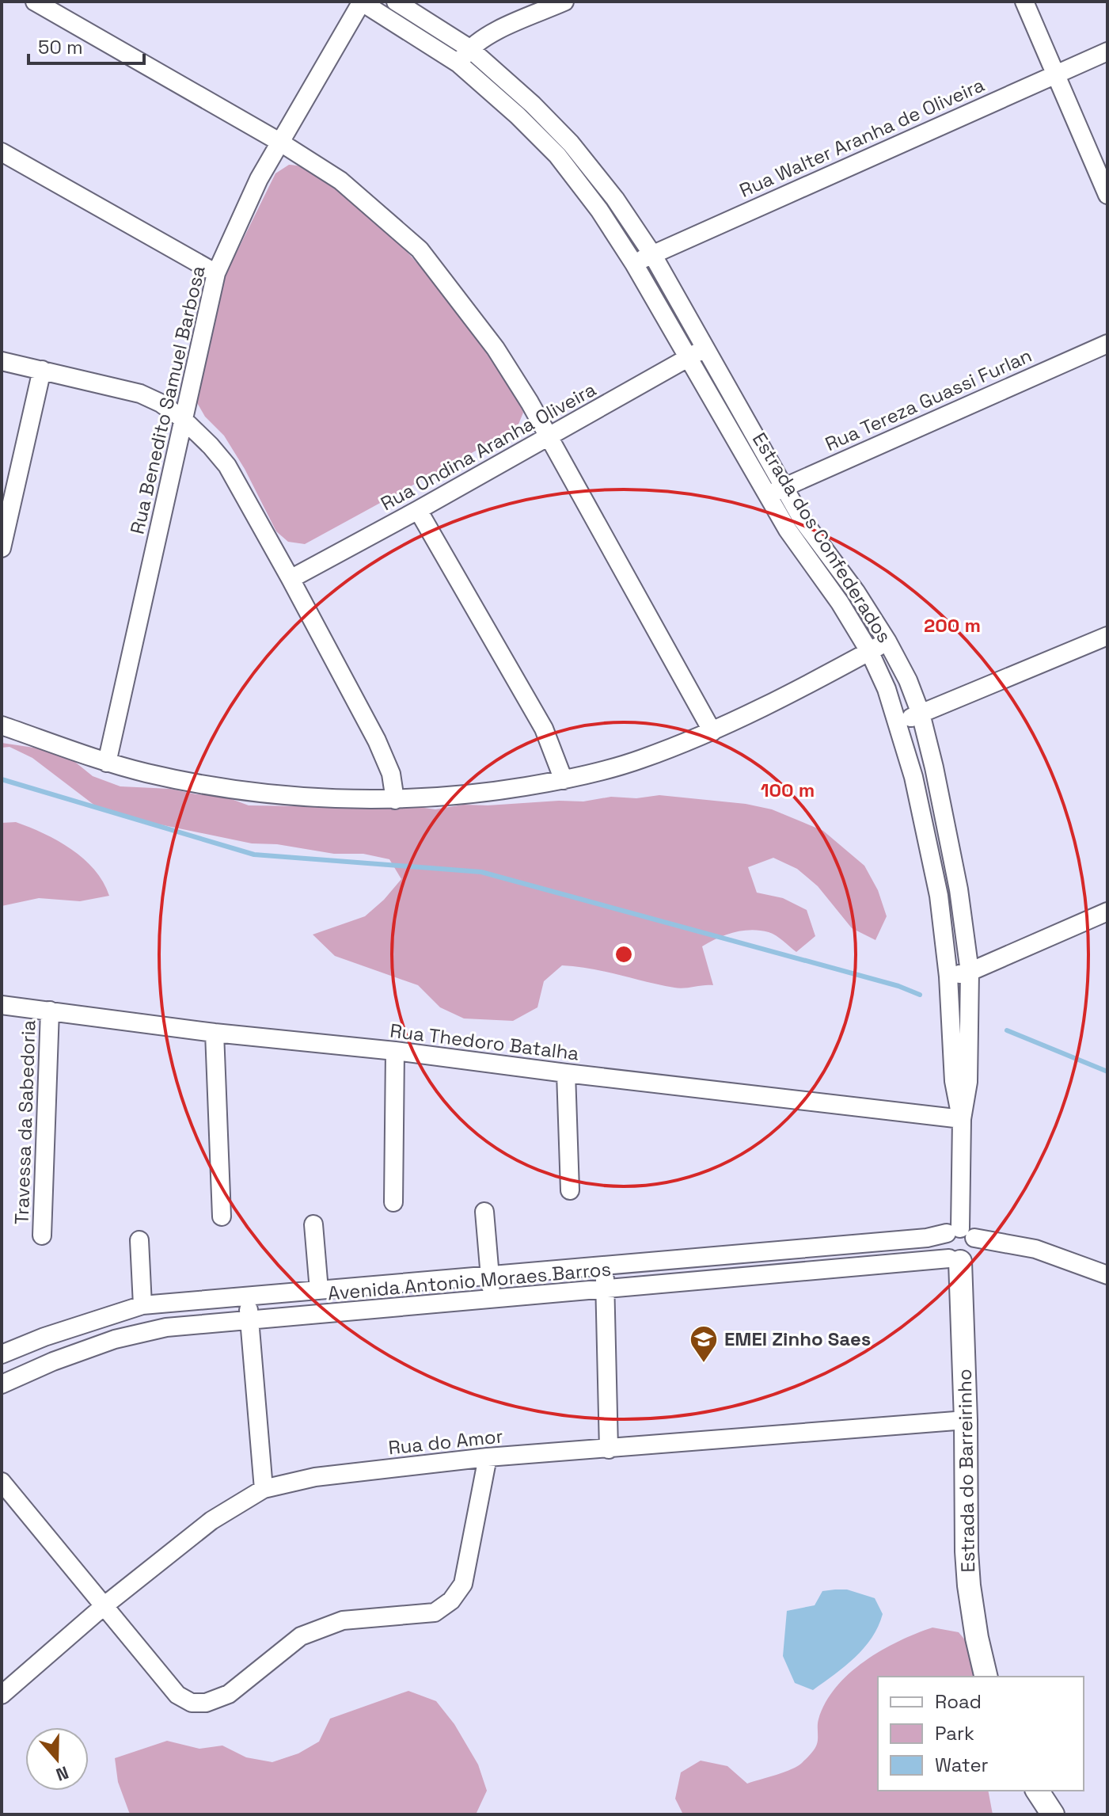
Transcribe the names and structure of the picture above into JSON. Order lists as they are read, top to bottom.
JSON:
{
  "streets": {
    "main road": ["Estrada do Barreirinho"],
    "street": [
      "Rua Walter Aranha de Oliveira",
      "Rua Benedito Samuel Barbosa",
      "Rua Tereza Guassi Furlan",
      "Rua Ondina Aranha Oliveira",
      "Estrada dos Confederados",
      "Rua Thedoro Batalha",
      "Travessa da Sabedoria",
      "Avenida Antonio Moraes Barros",
      "Rua do Amor"
    ]
  },
  "crossings": [
    ["Rua Walter Aranha de Oliveira", "Estrada dos Confederados"],
    ["Rua Benedito Samuel Barbosa", "Estrada dos Confederados"],
    ["Rua Tereza Guassi Furlan", "Estrada dos Confederados"],
    ["Rua Ondina Aranha Oliveira", "Estrada dos Confederados"],
    ["Estrada dos Confederados", "Rua Thedoro Batalha"],
    ["Estrada dos Confederados", "Avenida Antonio Moraes Barros"],
    ["Estrada dos Confederados", "Estrada do Barreirinho"],
    ["Rua Thedoro Batalha", "Travessa da Sabedoria"],
    ["Avenida Antonio Moraes Barros", "Estrada do Barreirinho"],
    ["Rua do Amor", "Estrada do Barreirinho"]
  ],
  "places": {
    "school or university": ["EMEI Zinho Saes"]
  },
  "legend": ["Road", "Park", "Water"],
  "scale_bar": "50 m",
  "north": "bottom",
  "rings": ["200 m", "100 m"]
}
